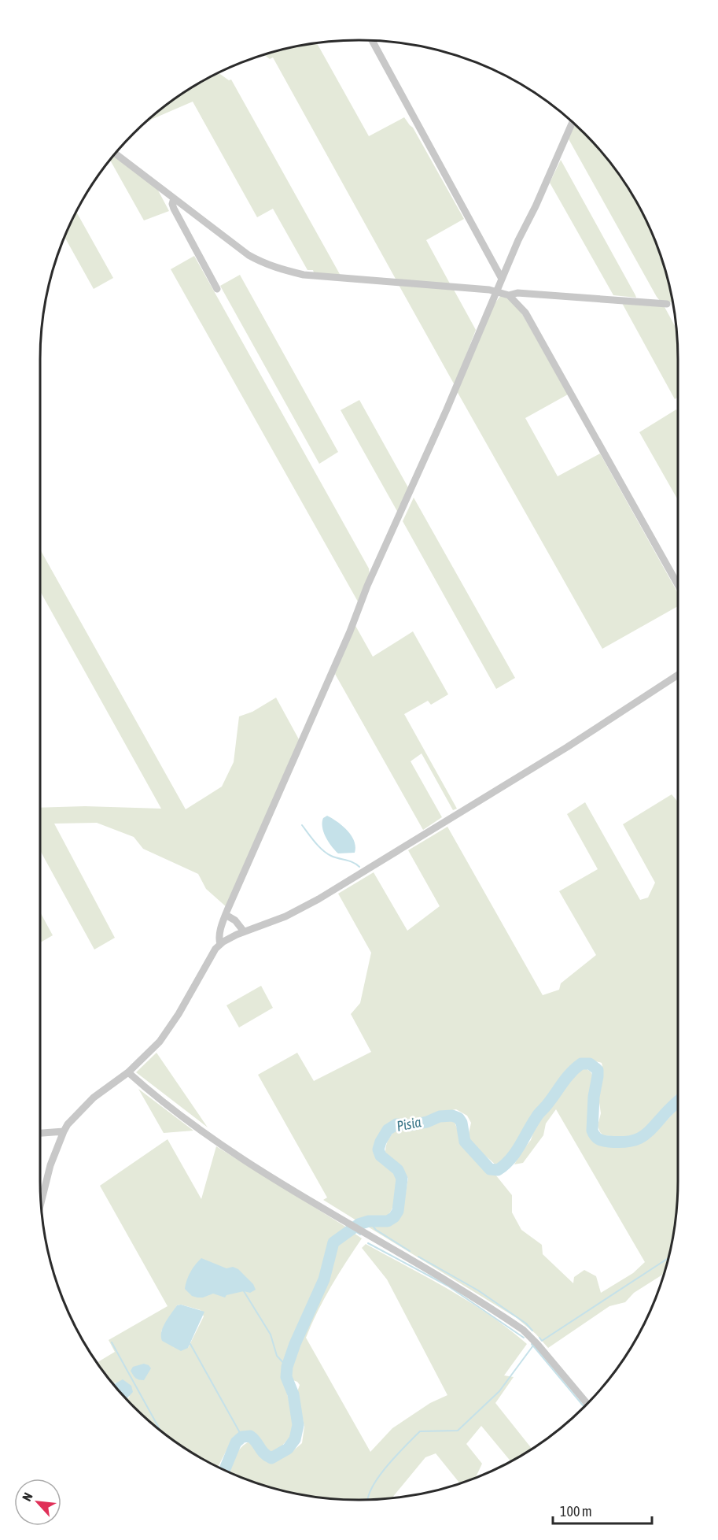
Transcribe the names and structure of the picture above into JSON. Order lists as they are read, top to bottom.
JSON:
{
  "water": ["Pisia"],
  "scale_bar": "100 m",
  "north": "top left"
}
